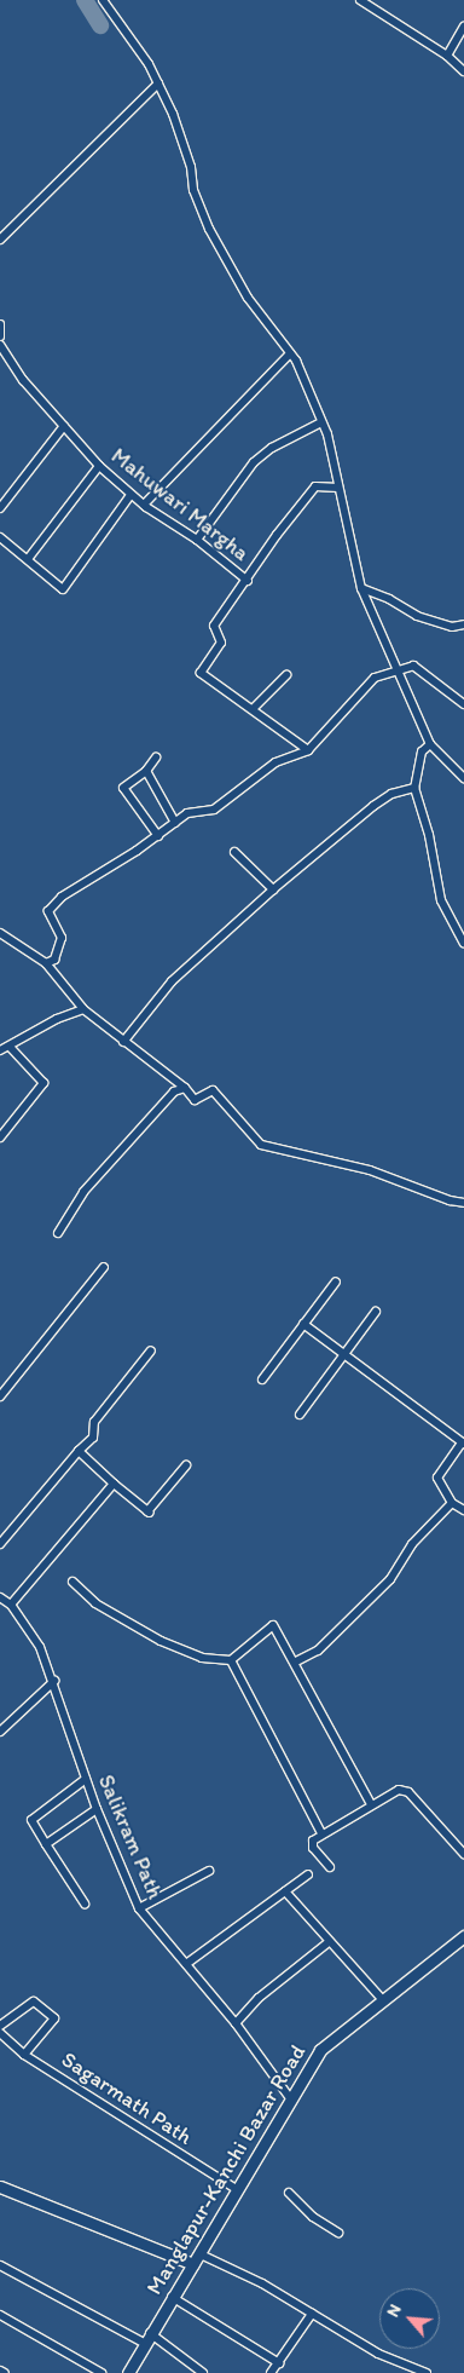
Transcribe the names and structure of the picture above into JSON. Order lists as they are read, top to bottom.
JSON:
{
  "streets": {
    "street": [
      "Mahuwari Margha",
      "Salikram Path",
      "Sagarmath Path",
      "Manglapur-Kanchi Bazar Road"
    ]
  },
  "crossings": [
    ["Salikram Path", "Manglapur-Kanchi Bazar Road"],
    ["Sagarmath Path", "Manglapur-Kanchi Bazar Road"]
  ],
  "north": "top left"
}
